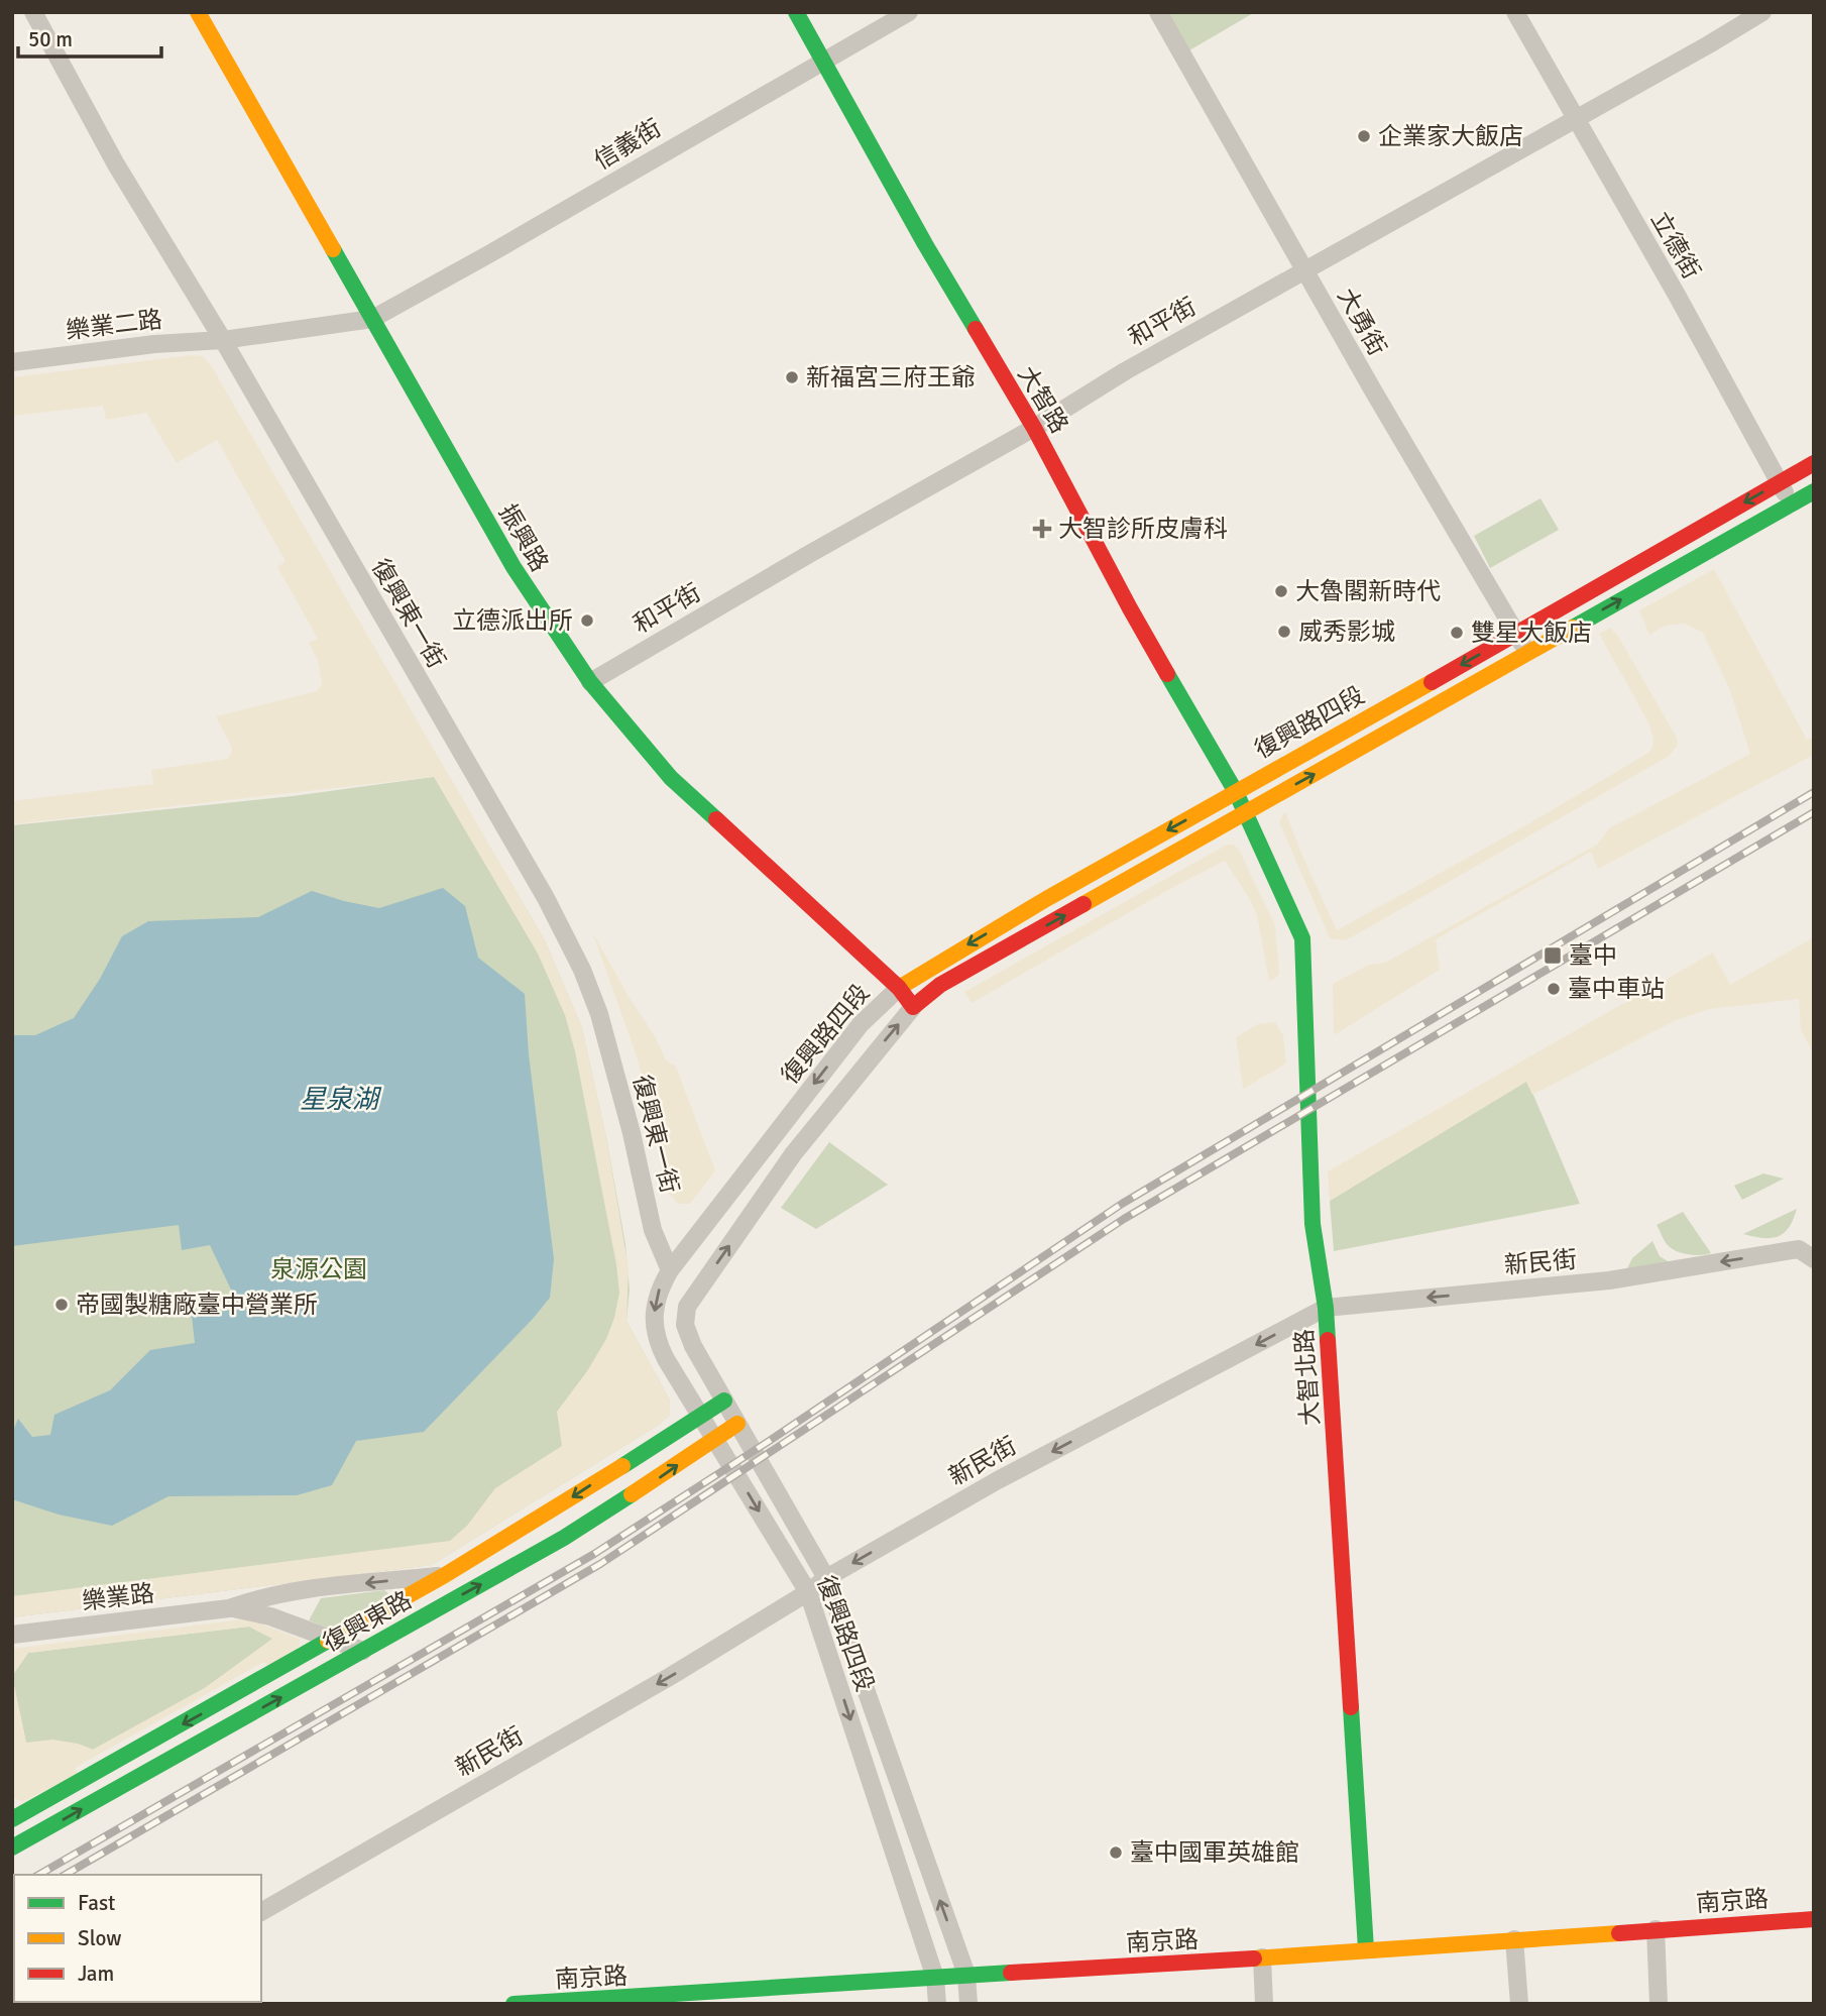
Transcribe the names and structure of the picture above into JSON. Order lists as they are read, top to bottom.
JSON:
{
  "streets": {
    "street": [
      "信義街",
      "立德街",
      "和平街",
      "大勇街",
      "樂業二路",
      "大智路",
      "振興路",
      "復興東一街",
      "復興路四段",
      "新民街",
      "大智北路",
      "樂業路",
      "復興東路",
      "南京路"
    ]
  },
  "crossings": [
    ["信義街", "樂業二路"],
    ["信義街", "大智路"],
    ["信義街", "振興路"],
    ["立德街", "和平街"],
    ["立德街", "復興路四段"],
    ["和平街", "大勇街"],
    ["和平街", "大智路"],
    ["和平街", "振興路"],
    ["大勇街", "復興路四段"],
    ["樂業二路", "振興路"],
    ["樂業二路", "復興東一街"],
    ["大智路", "復興路四段"],
    ["大智路", "大智北路"],
    ["振興路", "復興路四段"],
    ["復興東一街", "復興路四段"],
    ["復興路四段", "新民街"],
    ["復興路四段", "大智北路"],
    ["復興路四段", "復興東路"],
    ["復興路四段", "南京路"],
    ["新民街", "大智北路"],
    ["大智北路", "南京路"],
    ["樂業路", "復興東路"]
  ],
  "one_way": ["新民街", "樂業路"],
  "water": ["星泉湖"],
  "parks": ["泉源公園"],
  "places": {
    "other": [
      "企業家大飯店",
      "新福宮三府王爺",
      "大魯閣新時代",
      "立德派出所",
      "威秀影城",
      "雙星大飯店",
      "臺中車站",
      "帝國製糖廠臺中營業所",
      "臺中國軍英雄館"
    ],
    "health": ["大智診所皮膚科"],
    "transit": ["臺中"]
  },
  "legend": ["Fast", "Slow", "Jam"],
  "scale_bar": "50 m"
}
